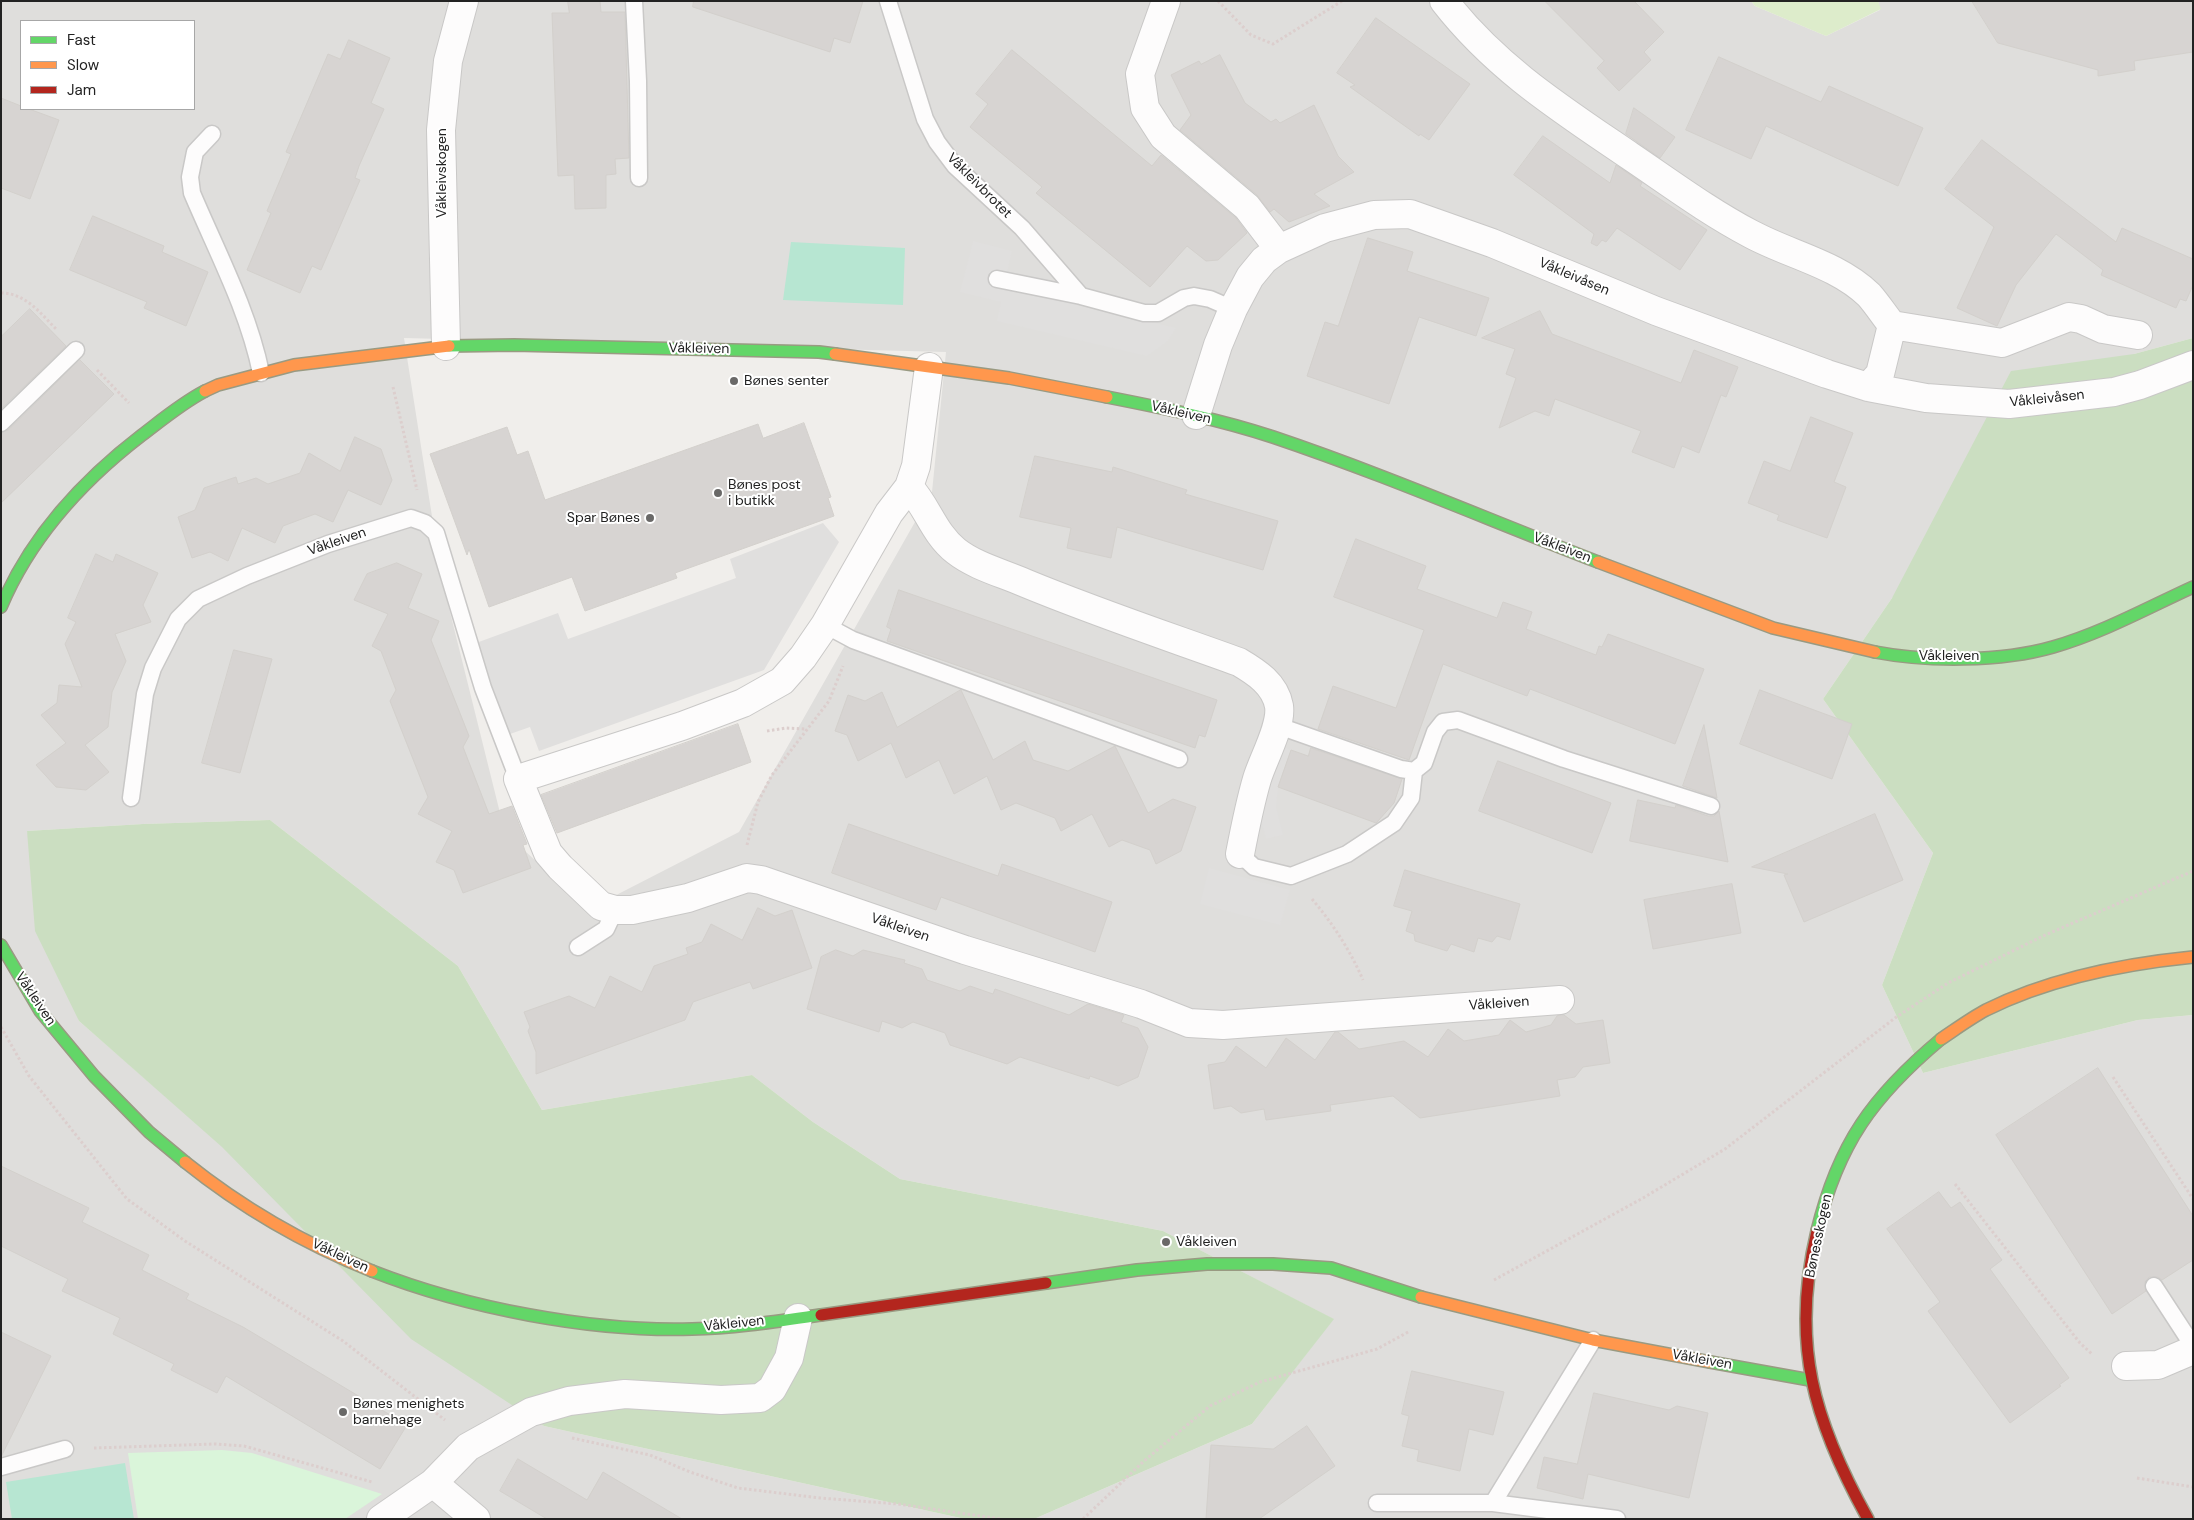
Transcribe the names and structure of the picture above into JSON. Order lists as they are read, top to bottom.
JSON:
{
  "streets": {
    "street": [
      "Våkleivskogen",
      "Våkleivåsen",
      "Våkleiven",
      "Bønesskogen"
    ],
    "lane": ["Våkleivbrotet"]
  },
  "crossings": [
    ["Våkleivskogen", "Våkleiven"],
    ["Våkleivåsen", "Våkleiven"],
    ["Våkleiven", "Bønesskogen"]
  ],
  "places": [
    "Bønes senter",
    "Bønes post i butikk",
    "Spar Bønes",
    "Våkleiven",
    "Bønes menighets barnehage"
  ],
  "legend": ["Fast", "Slow", "Jam"]
}
